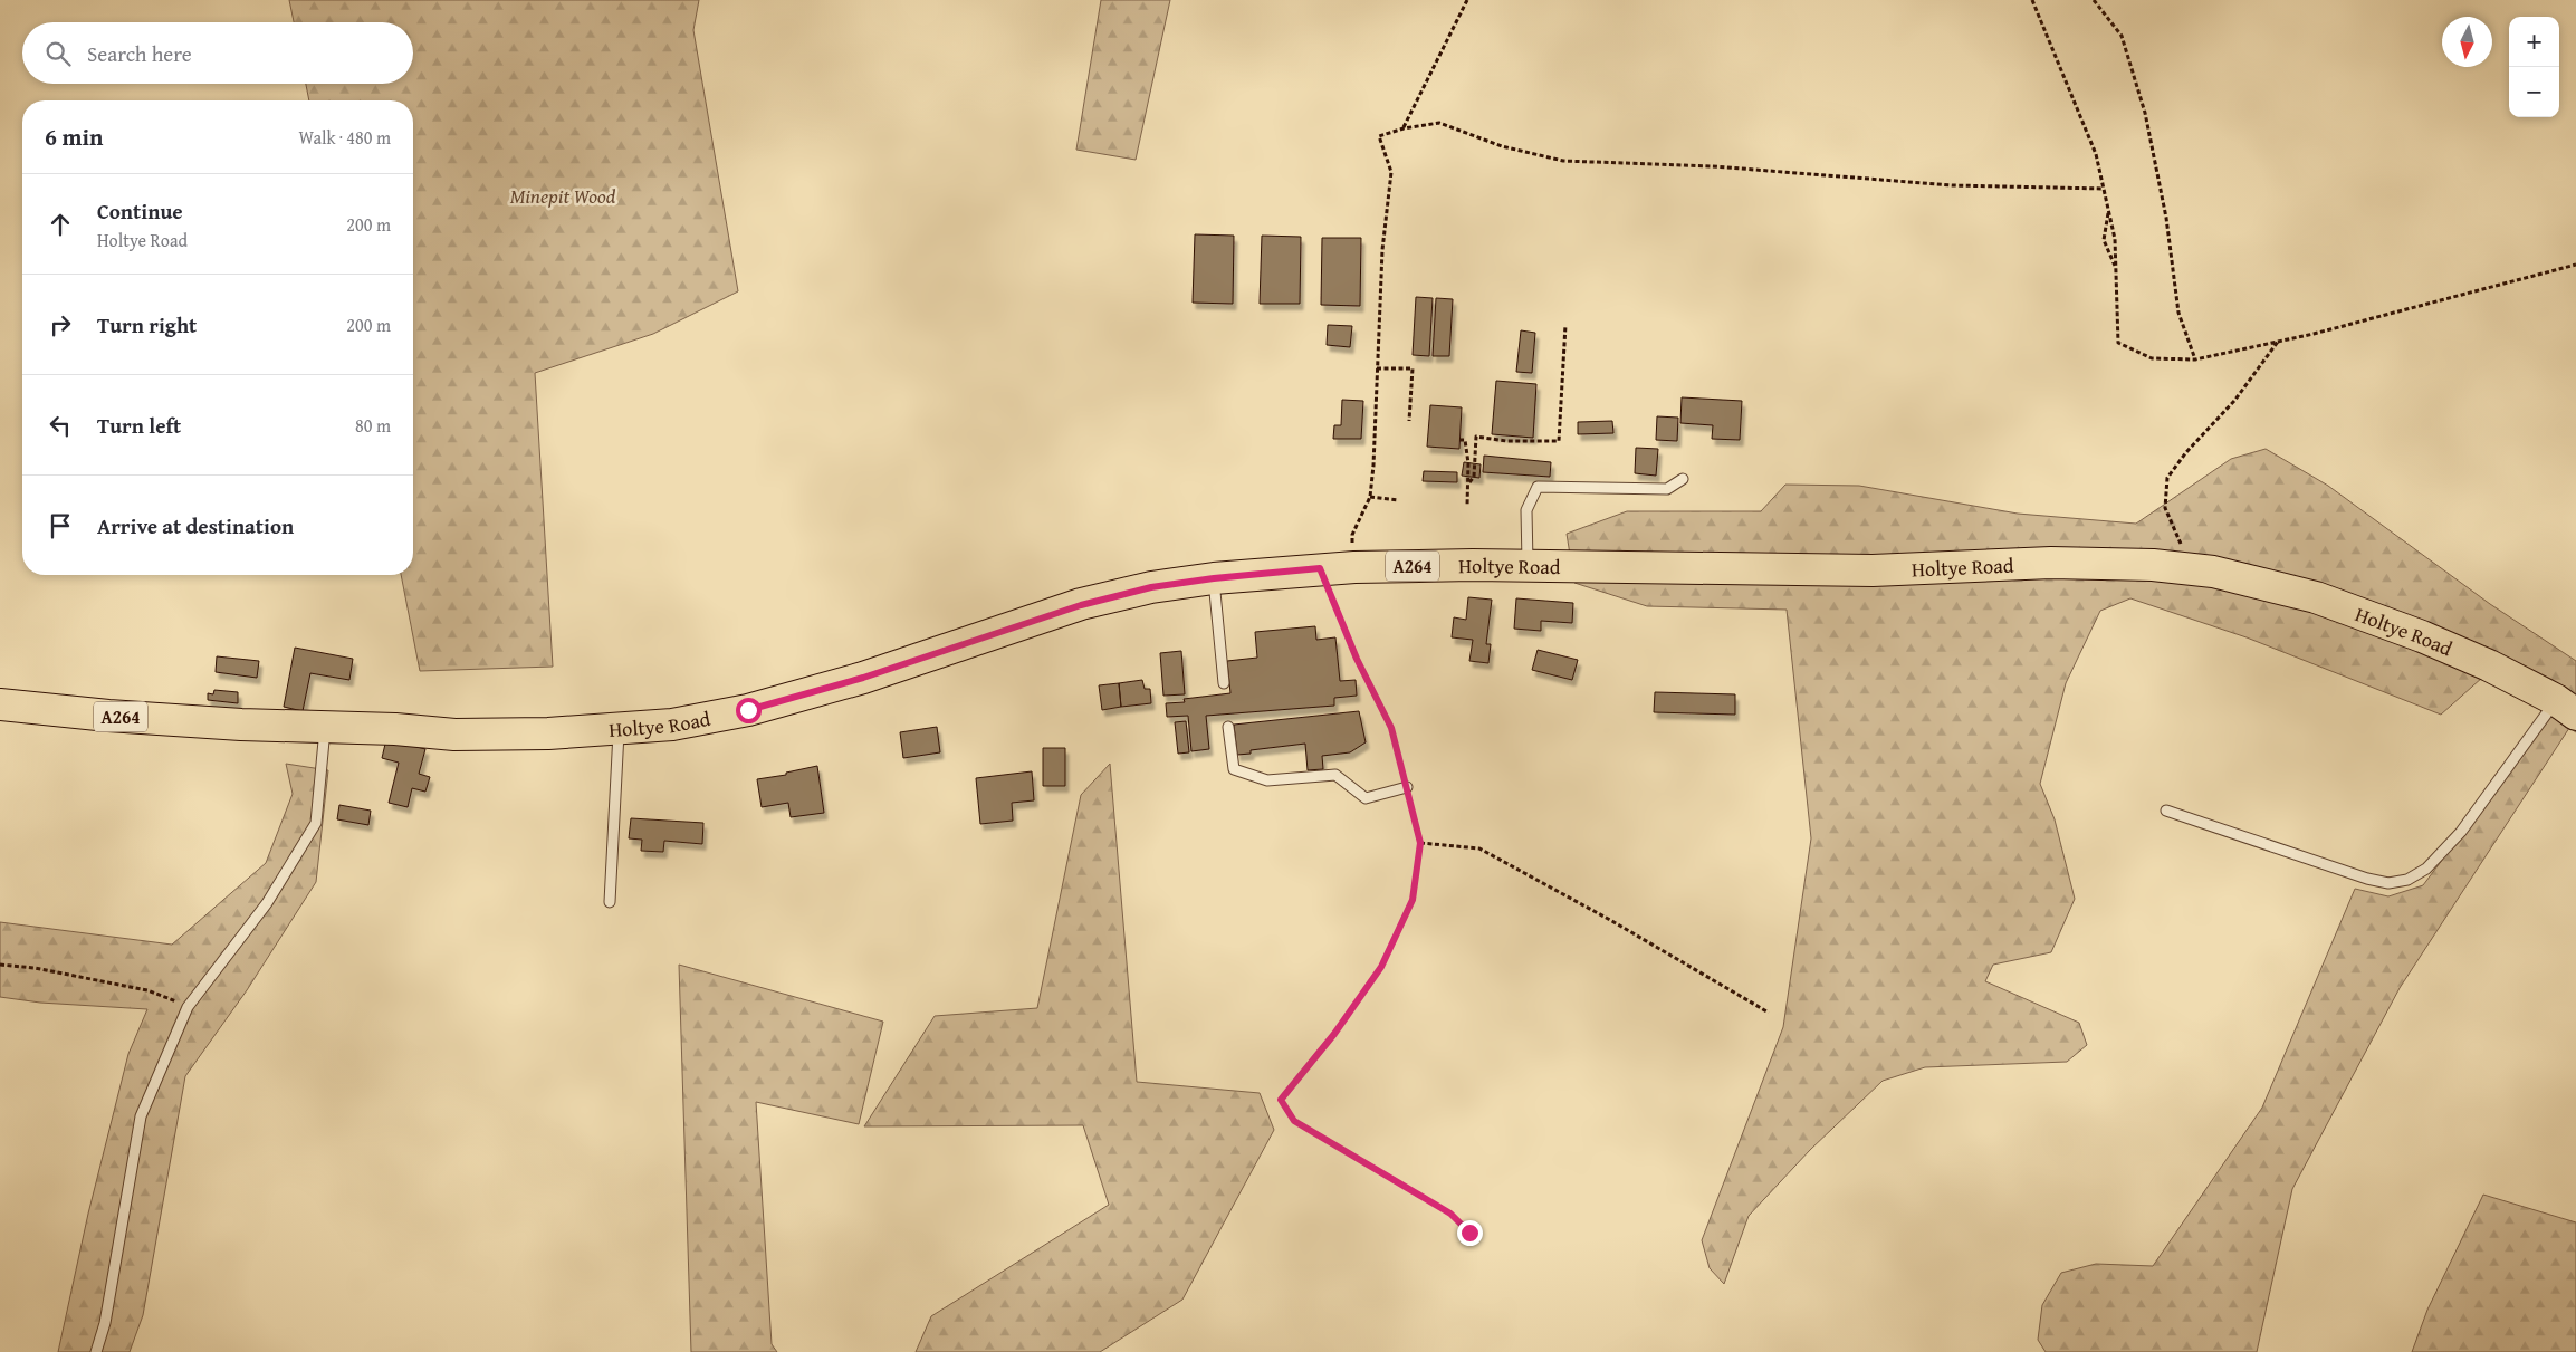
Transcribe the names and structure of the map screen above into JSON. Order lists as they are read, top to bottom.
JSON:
{
  "streets": {
    "main road": ["A264", "Holtye Road"]
  },
  "parks": ["Minepit Wood"],
  "north": "bottom",
  "page": {
    "map_buttons": ["+", "−"],
    "search": "Search here",
    "heading": ["6 min", "Walk · 480 m"],
    "list": [
      ["Continue", "Holtye Road", "200 m"],
      ["Turn right", "200 m"],
      ["Turn left", "80 m"],
      "Arrive at destination"
    ]
  }
}
